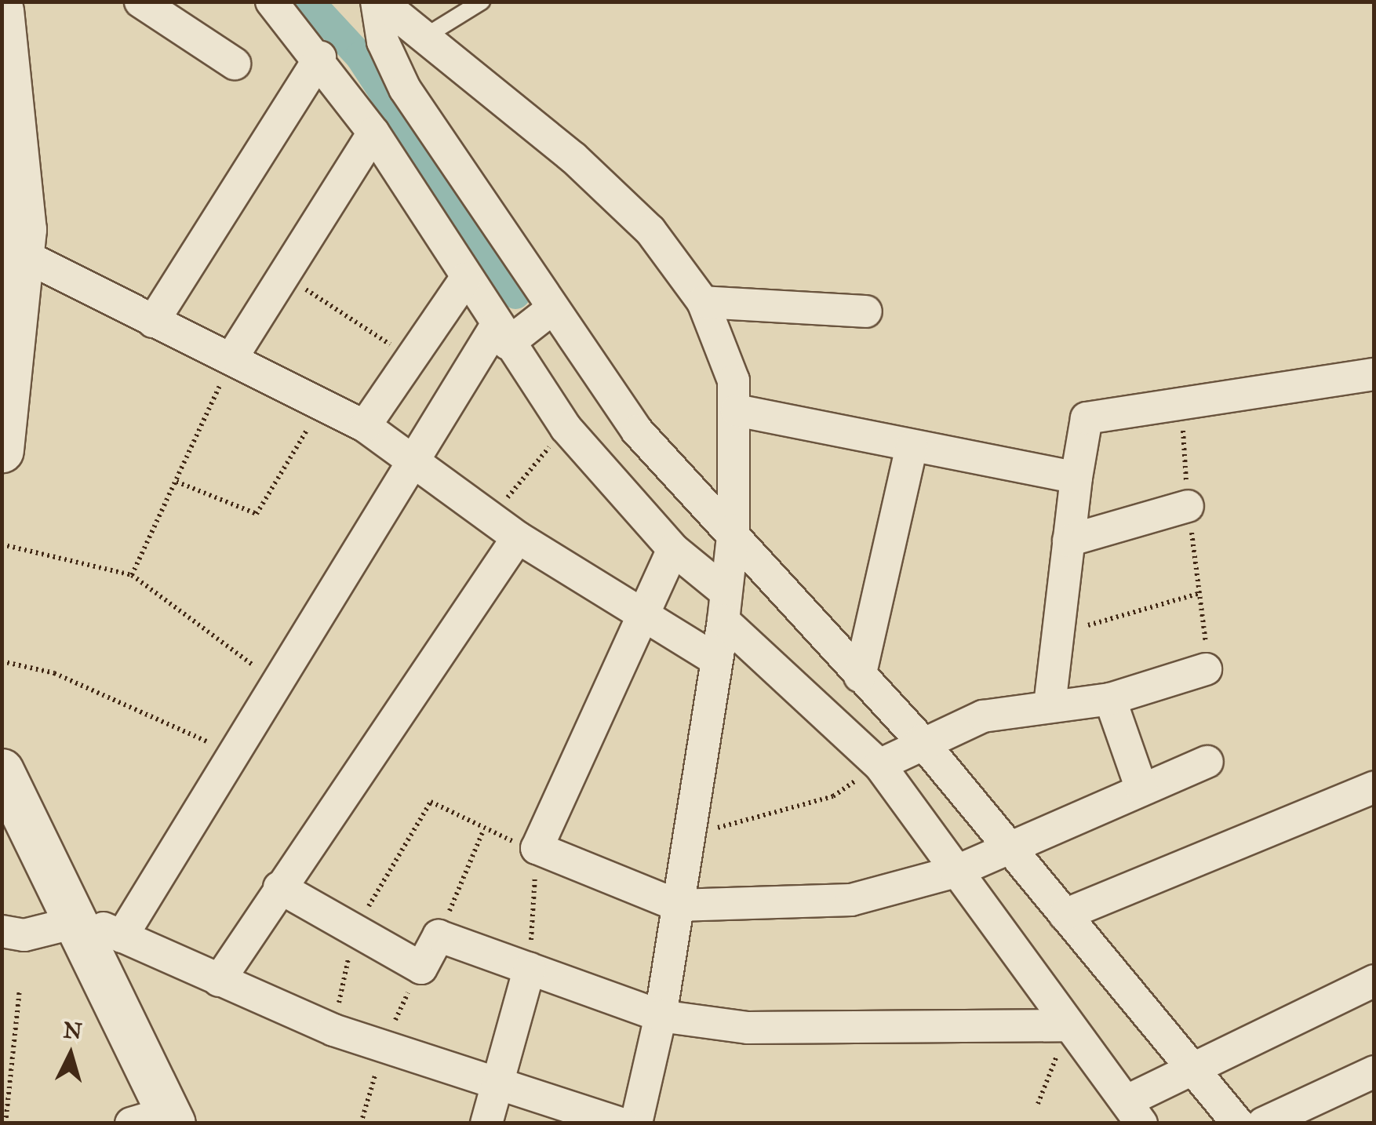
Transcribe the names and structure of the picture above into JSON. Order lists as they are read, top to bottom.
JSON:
{
  "north": "top"
}
